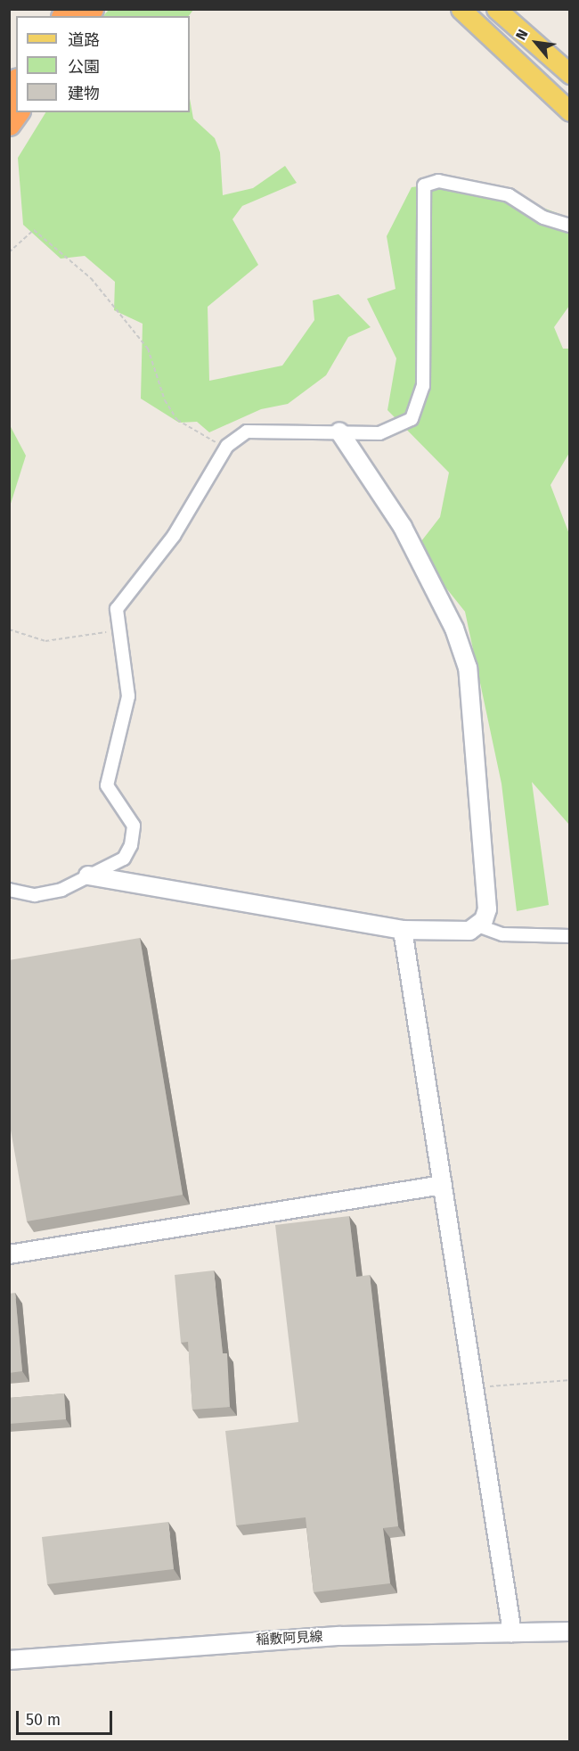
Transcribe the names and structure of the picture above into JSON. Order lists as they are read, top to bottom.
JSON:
{
  "streets": {
    "street": ["稲敷阿見線"]
  },
  "legend": ["道路", "公園", "建物"],
  "scale_bar": "50 m",
  "north": "top left"
}
